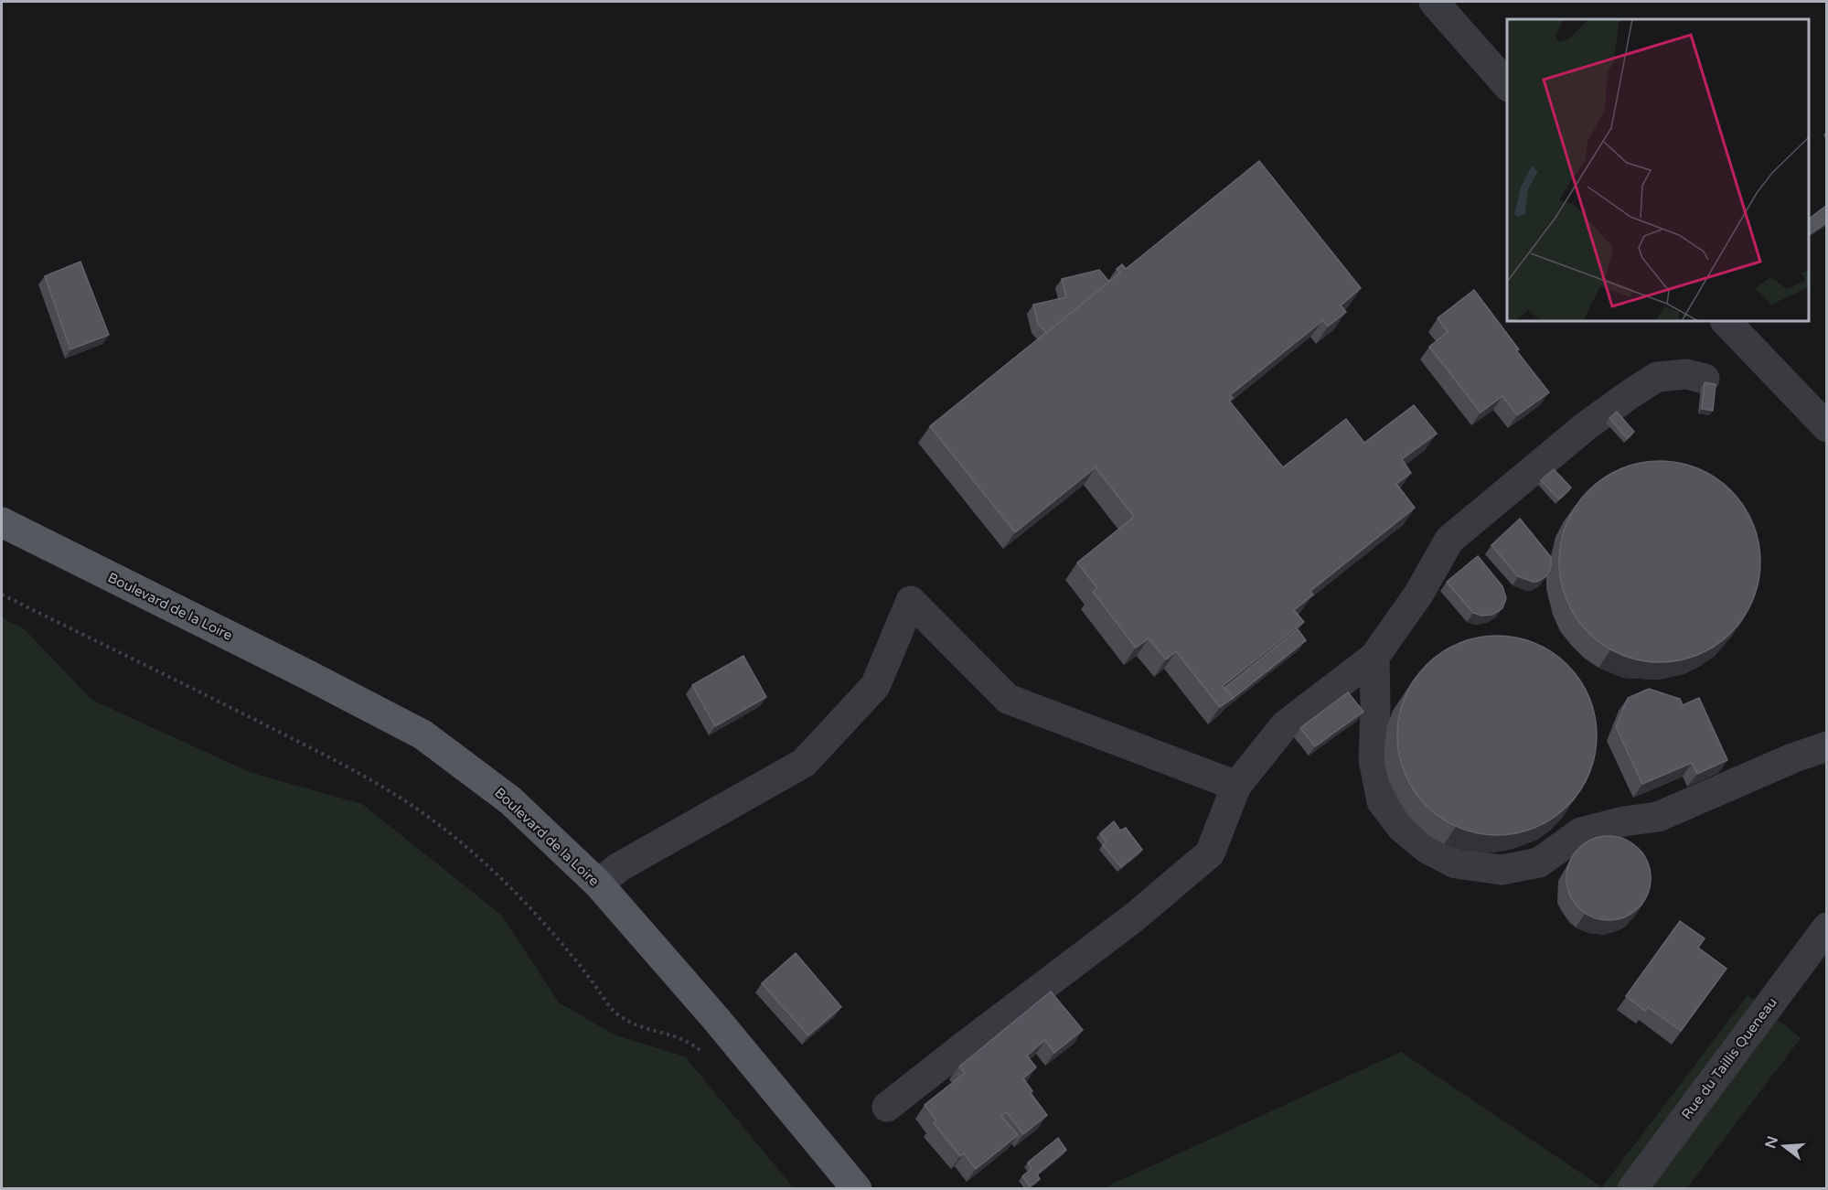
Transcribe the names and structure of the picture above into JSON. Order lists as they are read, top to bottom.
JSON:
{
  "streets": {
    "main road": ["Boulevard de la Loire"],
    "street": ["Rue du Taillis Queneau"]
  },
  "north": "left"
}
